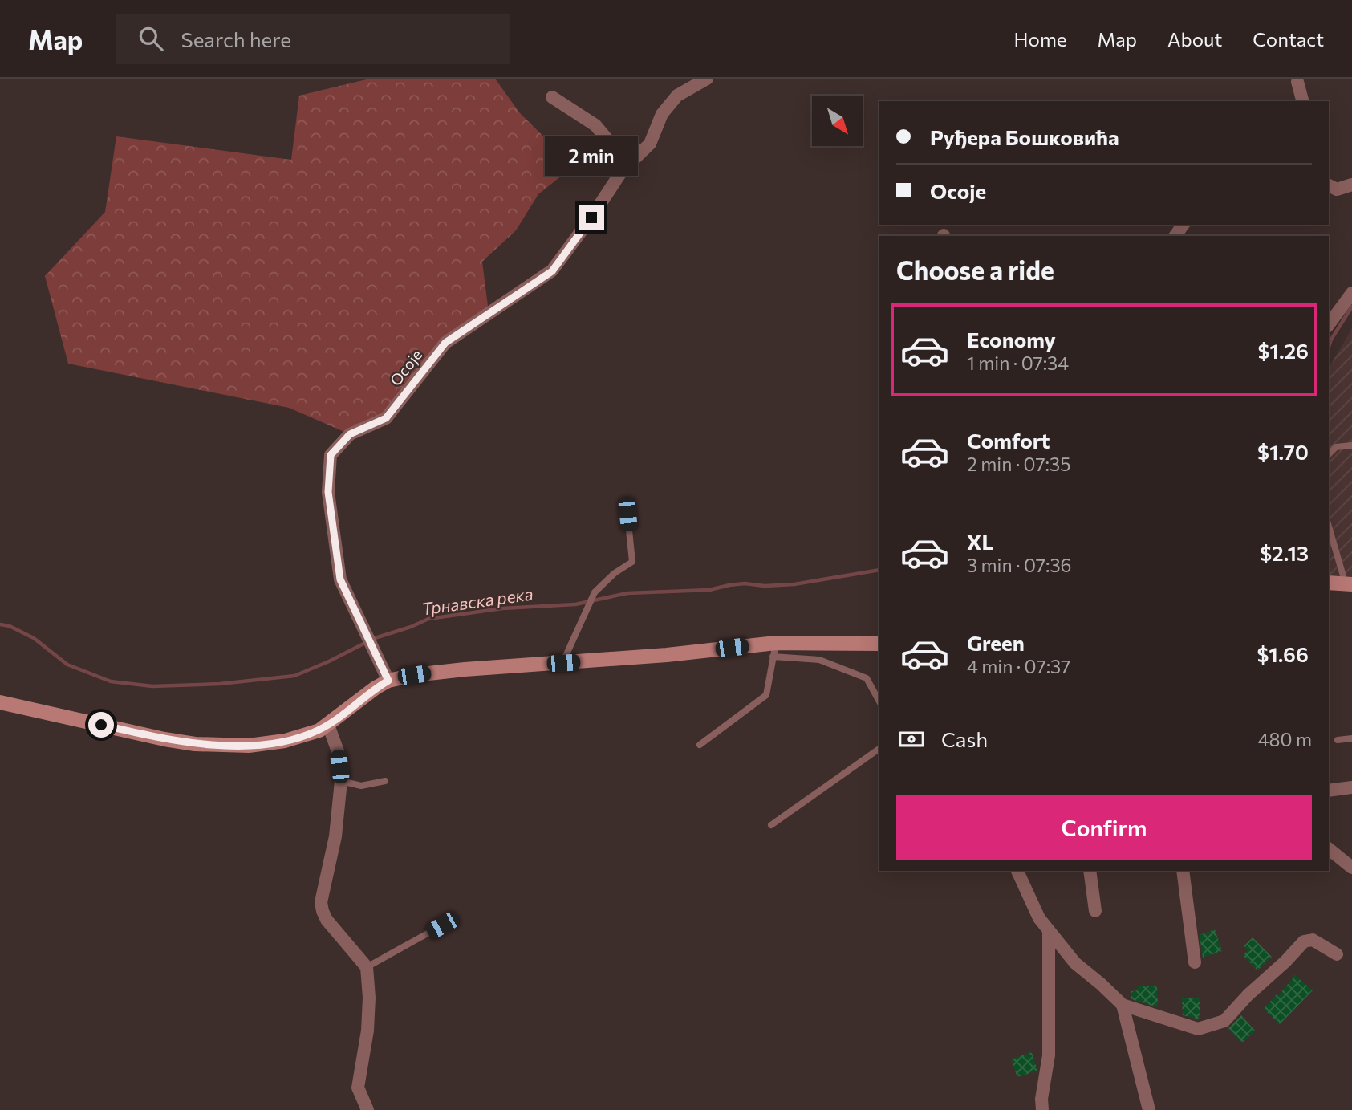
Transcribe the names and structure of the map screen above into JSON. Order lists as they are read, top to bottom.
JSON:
{
  "streets": {
    "street": ["Осоје"]
  },
  "water": ["Трнавска река"],
  "north": "bottom right",
  "page": {
    "header": "Map",
    "search": "Search here",
    "nav": [
      "Home",
      "Map",
      "About",
      "Contact"
    ],
    "banner": ["Руђера Бошковића", "Осоје"],
    "bubble": "2 min",
    "heading": "Choose a ride",
    "list": [
      {
        "name": "Economy",
        "note": "1 min · 07:34",
        "value": "$1.26"
      },
      {
        "name": "Comfort",
        "note": "2 min · 07:35",
        "value": "$1.70"
      },
      {
        "name": "XL",
        "note": "3 min · 07:36",
        "value": "$2.13"
      },
      {
        "name": "Green",
        "note": "4 min · 07:37",
        "value": "$1.66"
      }
    ],
    "pay": ["Cash", "480 m"],
    "buttons": "Confirm"
  }
}
